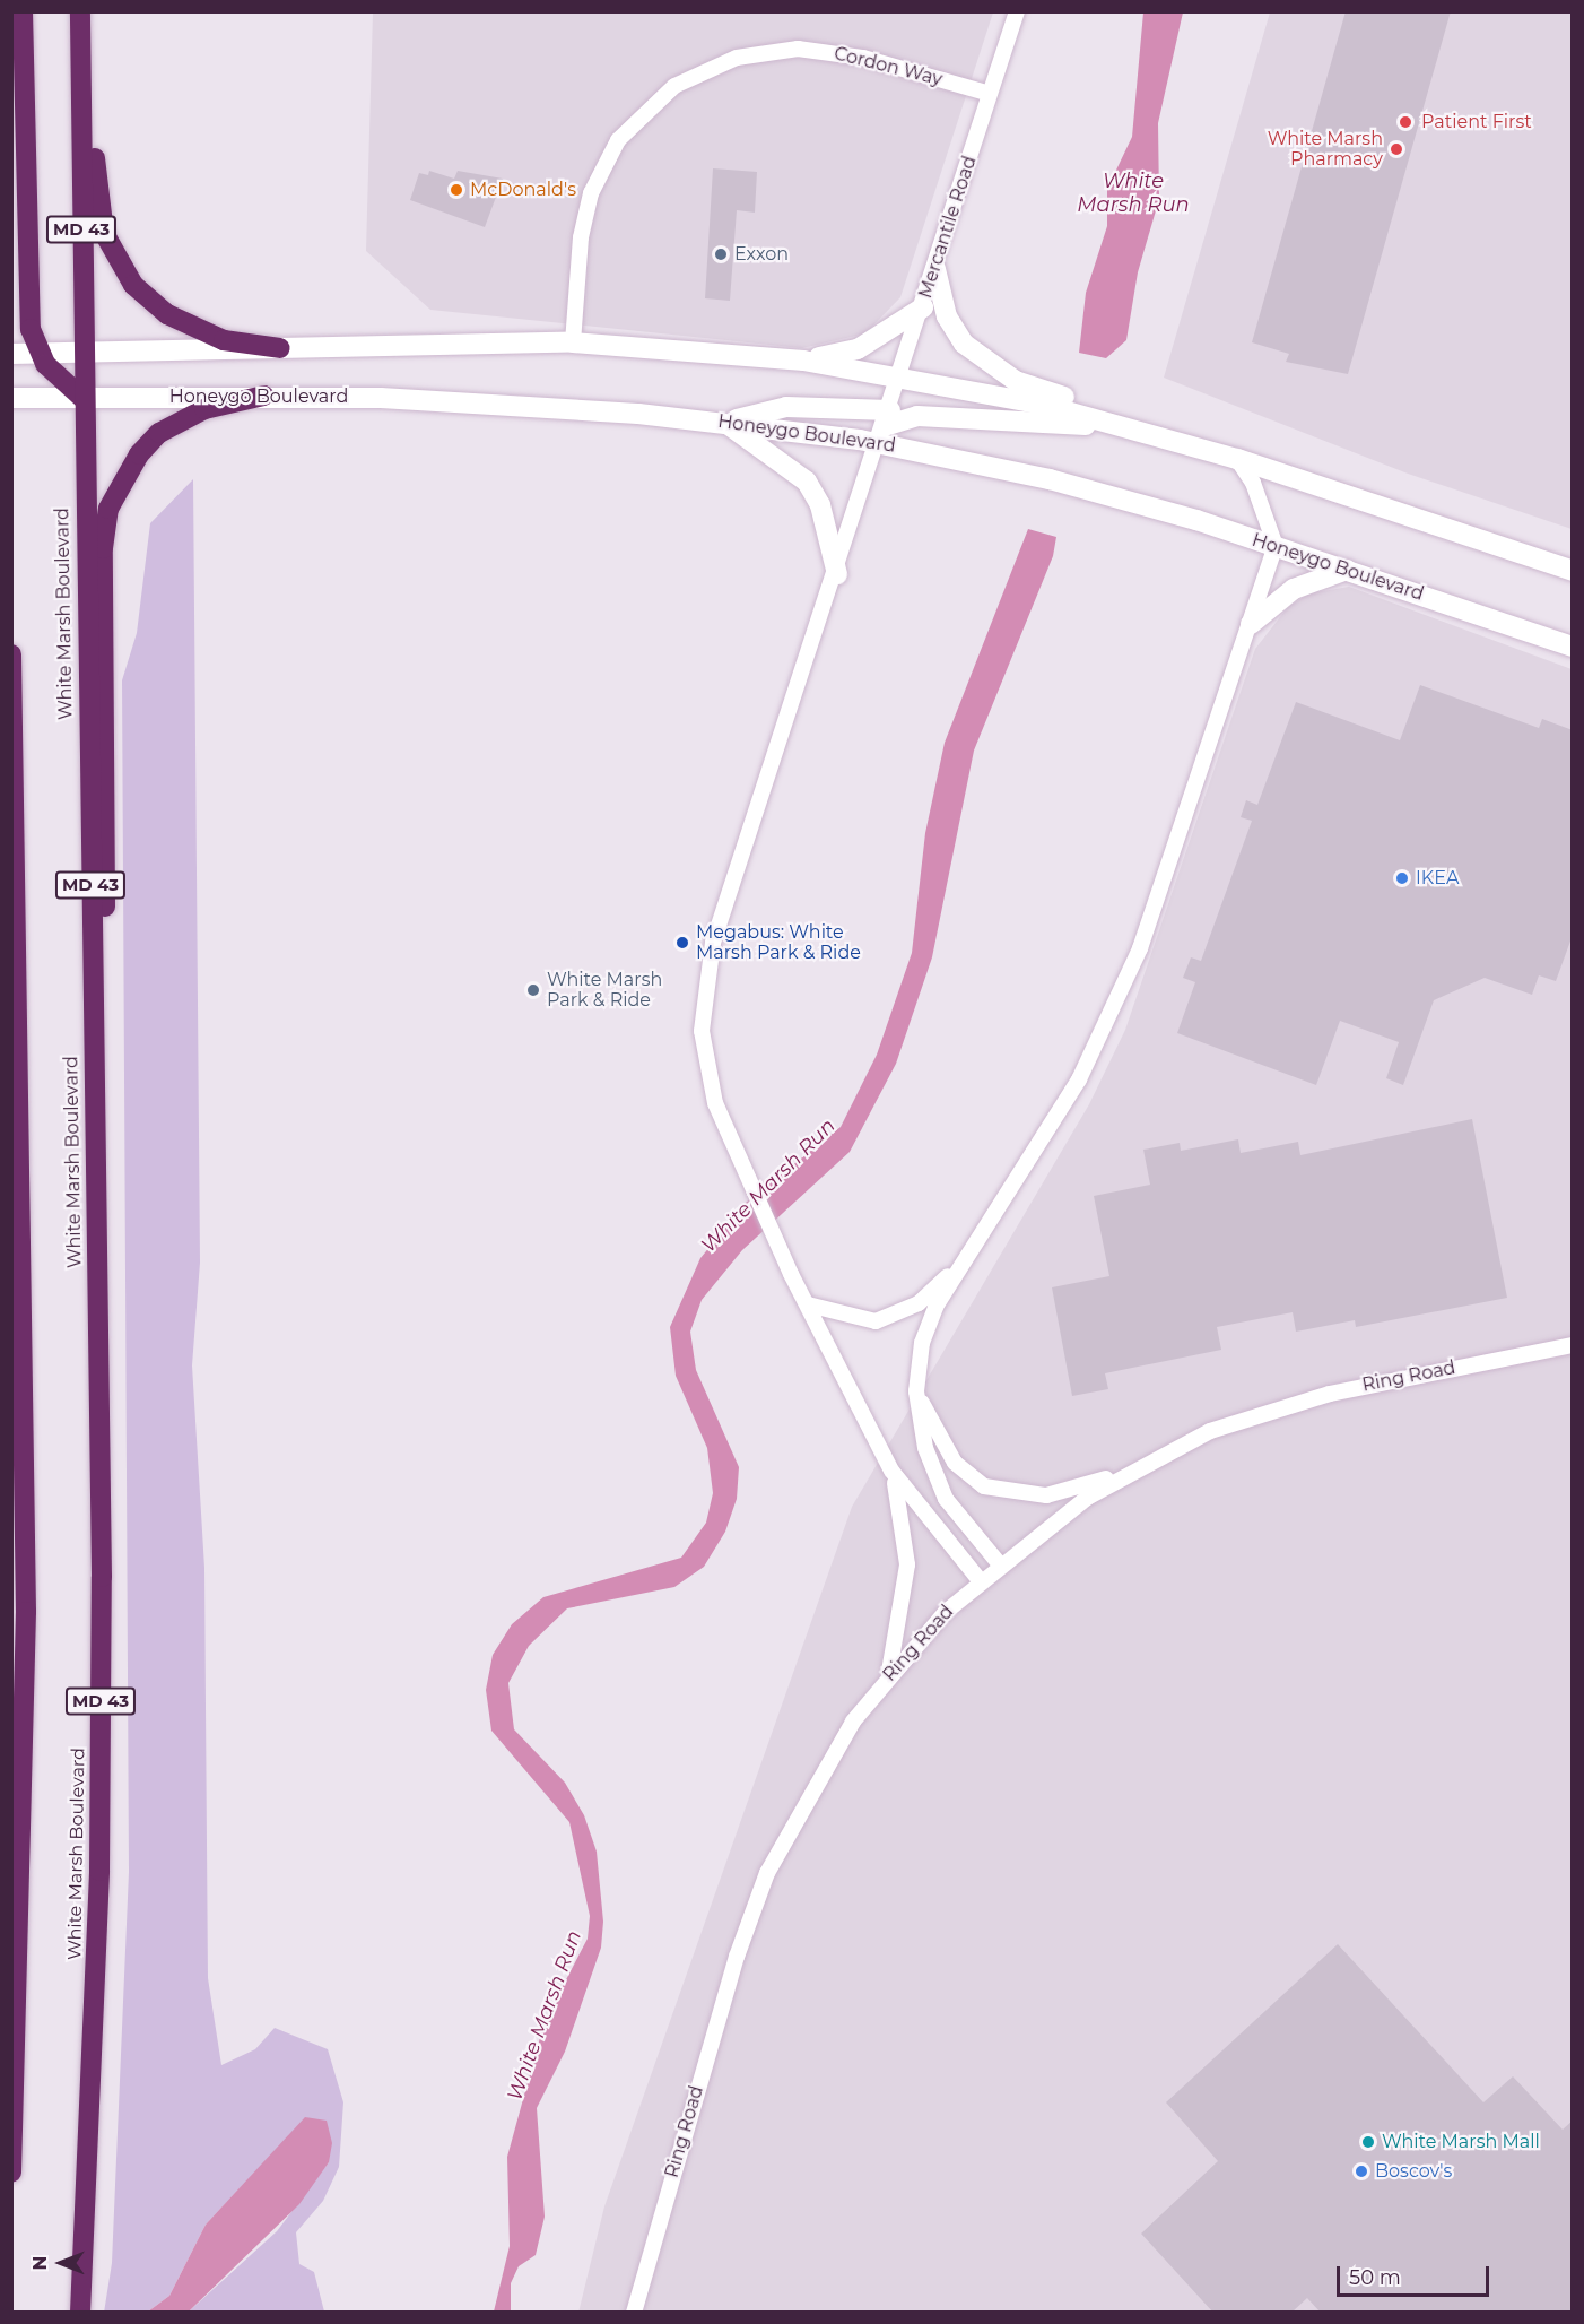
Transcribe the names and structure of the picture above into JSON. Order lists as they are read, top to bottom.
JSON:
{
  "streets": {
    "highway": ["MD 43", "White Marsh Boulevard"],
    "main road": ["Honeygo Boulevard"],
    "street": ["Cordon Way", "Mercantile Road", "Ring Road"]
  },
  "crossings": [
    ["Cordon Way", "Mercantile Road"],
    ["Mercantile Road", "Honeygo Boulevard"],
    ["Honeygo Boulevard", "White Marsh Boulevard"]
  ],
  "water": ["White Marsh Run"],
  "places": [
    "Patient First",
    "White Marsh Pharmacy",
    "McDonald's",
    "Exxon",
    "IKEA",
    "Megabus: White Marsh Park & Ride",
    "White Marsh Park & Ride",
    "White Marsh Mall",
    "Boscov's"
  ],
  "scale_bar": "50 m",
  "north": "left"
}
